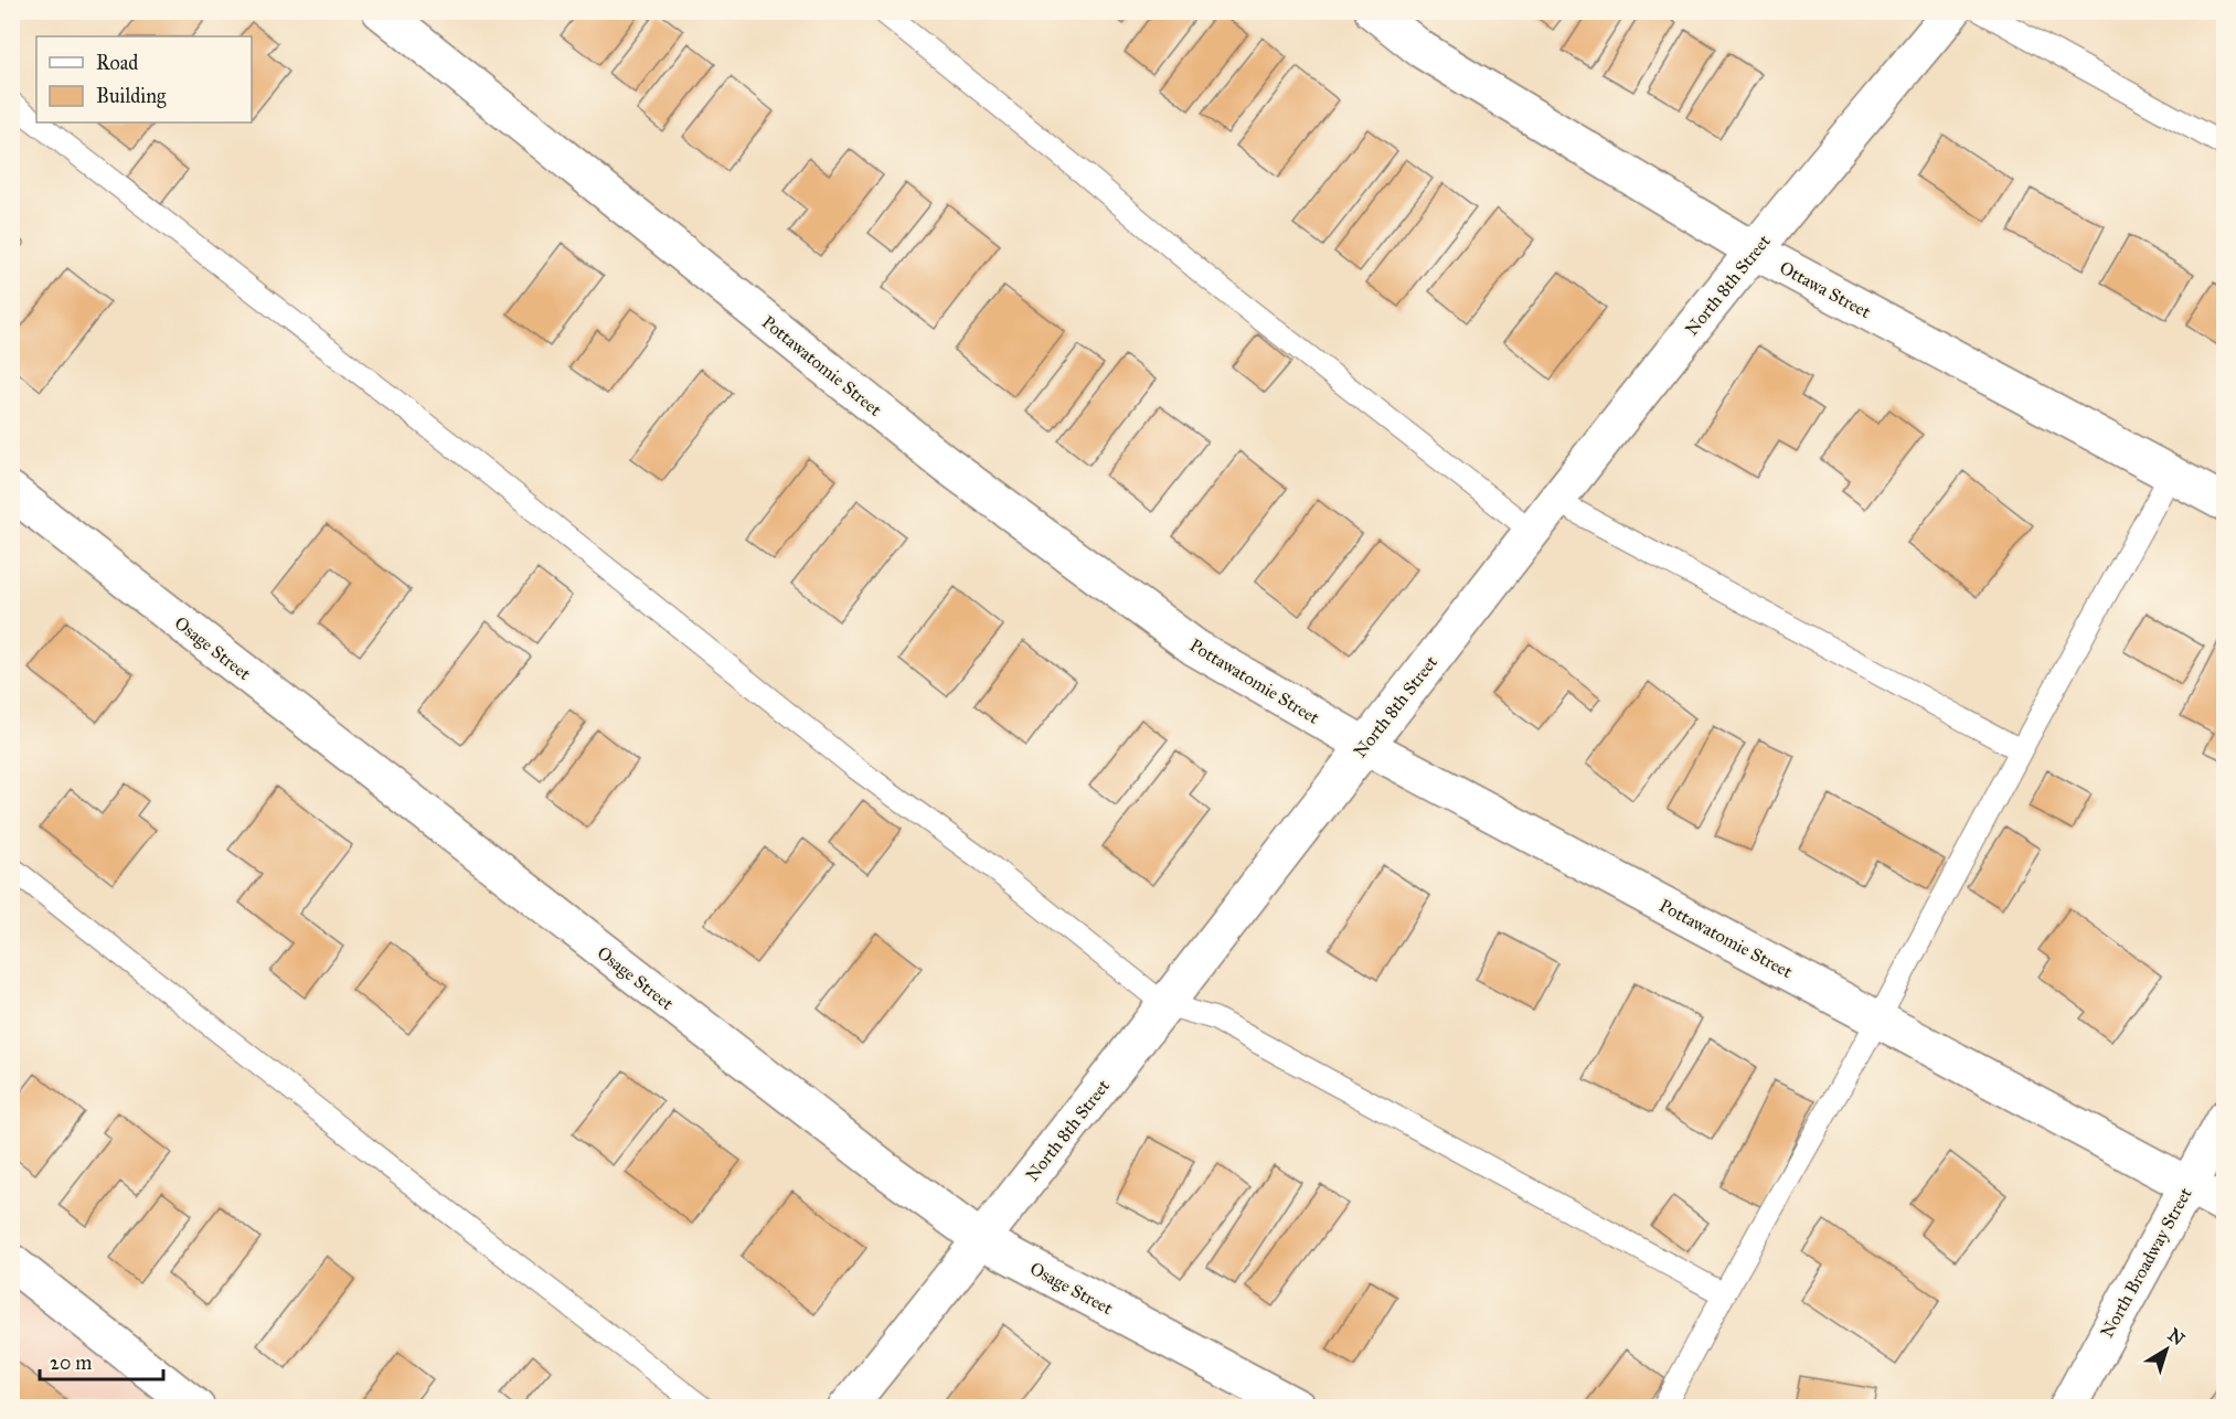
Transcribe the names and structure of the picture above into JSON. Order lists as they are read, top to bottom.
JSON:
{
  "streets": {
    "street": [
      "North 8th Street",
      "Ottawa Street",
      "Pottawatomie Street",
      "Osage Street",
      "North Broadway Street"
    ]
  },
  "crossings": [
    ["North 8th Street", "Ottawa Street"],
    ["North 8th Street", "Pottawatomie Street"],
    ["North 8th Street", "Osage Street"],
    ["Pottawatomie Street", "North Broadway Street"]
  ],
  "legend": ["Road", "Building"],
  "scale_bar": "20 m",
  "north": "top right"
}
